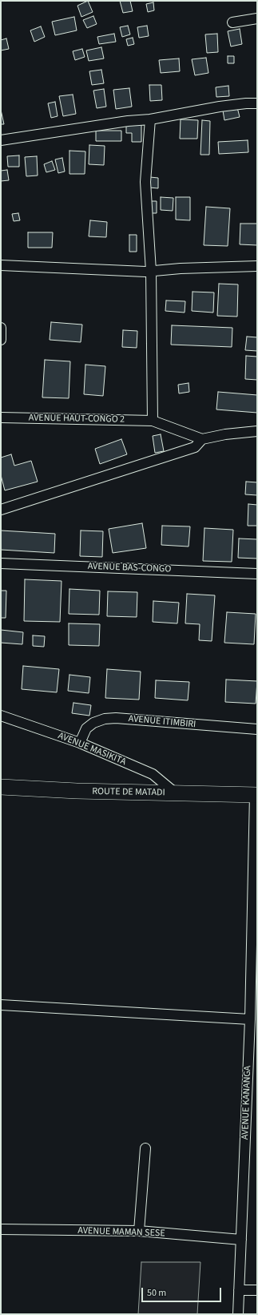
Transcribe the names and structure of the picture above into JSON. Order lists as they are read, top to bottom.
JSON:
{
  "streets": {
    "main road": ["ROUTE DE MATADI"],
    "street": [
      "AVENUE HAUT-CONGO 2",
      "AVENUE BAS-CONGO",
      "AVENUE ITIMBIRI",
      "AVENUE MASIKITA",
      "AVENUE KANANGA",
      "AVENUE MAMAN SESE"
    ]
  },
  "crossings": [
    ["AVENUE ITIMBIRI", "AVENUE MASIKITA"],
    ["AVENUE MASIKITA", "ROUTE DE MATADI"],
    ["ROUTE DE MATADI", "AVENUE KANANGA"],
    ["AVENUE KANANGA", "AVENUE MAMAN SESE"]
  ],
  "scale_bar": "50 m"
}
